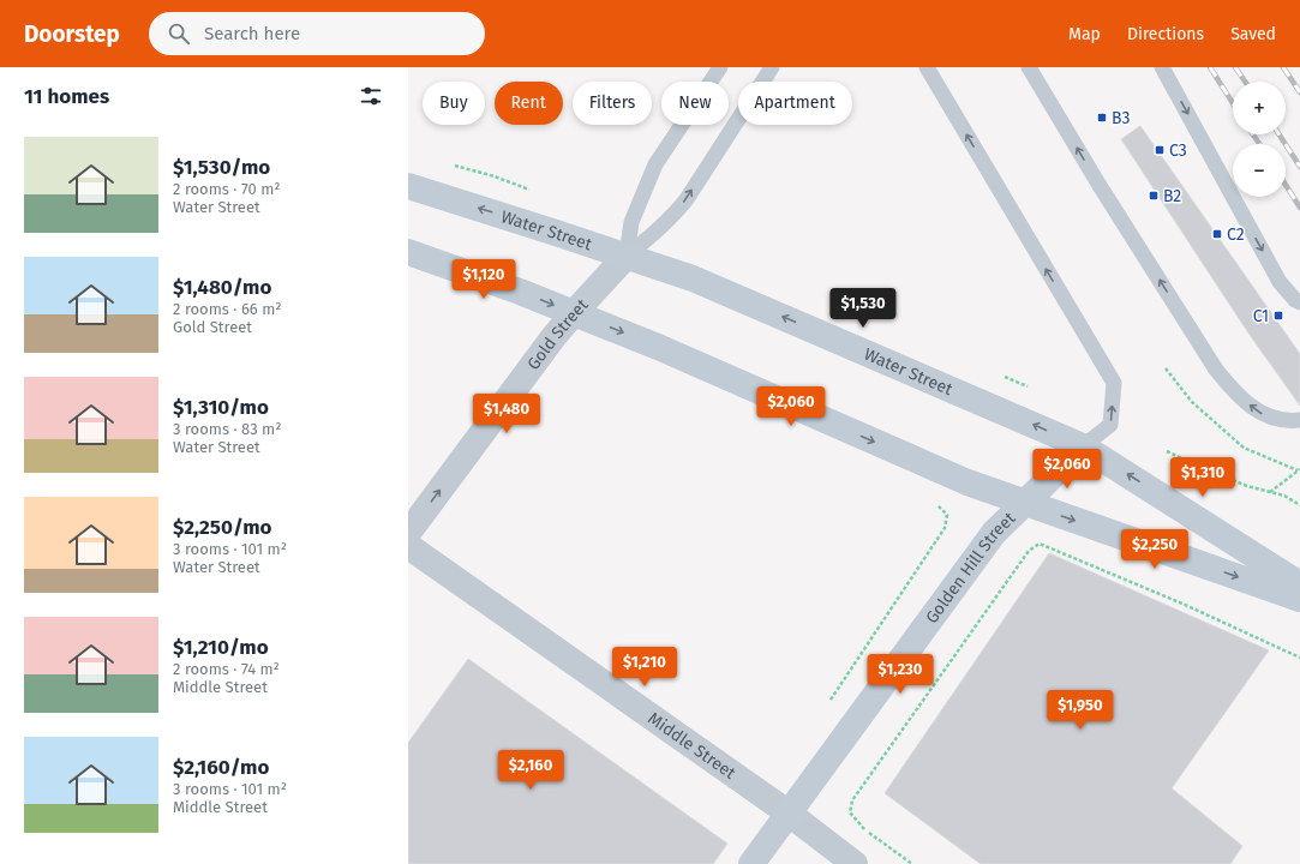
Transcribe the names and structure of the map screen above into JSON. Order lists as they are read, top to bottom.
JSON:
{
  "streets": {
    "main road": ["Water Street", "Golden Hill Street"],
    "street": ["Gold Street", "Middle Street"]
  },
  "crossings": [
    ["Water Street", "Gold Street"],
    ["Water Street", "Golden Hill Street"],
    ["Golden Hill Street", "Middle Street"]
  ],
  "one_way": ["Gold Street"],
  "places": {
    "transit": [
      "B3",
      "C3",
      "B2",
      "C2",
      "C1"
    ]
  },
  "page": {
    "header": "Doorstep",
    "search": "Search here",
    "nav": ["Map", "Directions", "Saved"],
    "heading": "11 homes",
    "map_buttons": ["+", "−"],
    "chip": [
      "Buy",
      "Rent",
      "Filters",
      "New",
      "Apartment"
    ],
    "list": [
      {
        "name": "$1,530/mo",
        "note": "2 rooms · 70 m² · Water Street"
      },
      {
        "name": "$1,480/mo",
        "note": "2 rooms · 66 m² · Gold Street"
      },
      {
        "name": "$1,310/mo",
        "note": "3 rooms · 83 m² · Water Street"
      },
      {
        "name": "$2,250/mo",
        "note": "3 rooms · 101 m² · Water Street"
      },
      {
        "name": "$1,210/mo",
        "note": "2 rooms · 74 m² · Middle Street"
      },
      {
        "name": "$2,160/mo",
        "note": "3 rooms · 101 m² · Middle Street"
      }
    ],
    "price": [
      "$1,120",
      "$1,530",
      "$2,060",
      "$1,480",
      "$2,060",
      "$1,310",
      "$2,250",
      "$1,210",
      "$1,230",
      "$1,950",
      "$2,160"
    ]
  }
}
